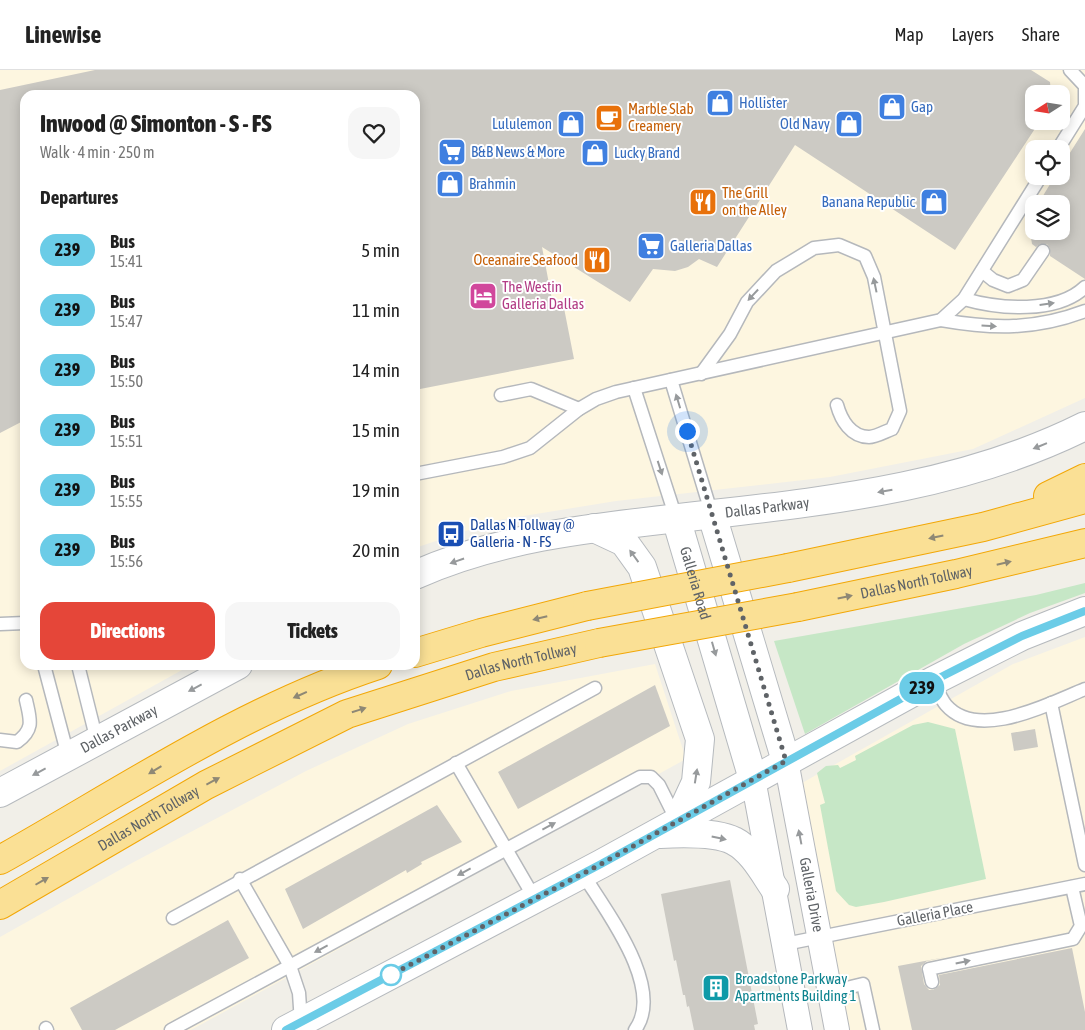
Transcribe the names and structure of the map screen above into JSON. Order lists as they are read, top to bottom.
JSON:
{
  "streets": {
    "highway": ["Dallas North Tollway"],
    "main road": ["Dallas Parkway", "Galleria Road"],
    "street": ["Galleria Drive"],
    "lane": ["Galleria Place"]
  },
  "crossings": [
    ["Dallas Parkway", "Galleria Road"],
    ["Galleria Drive", "Galleria Place"]
  ],
  "places": {
    "shop": [
      "Hollister",
      "Gap",
      "Lululemon",
      "Old Navy",
      "Lucky Brand",
      "Brahmin",
      "Banana Republic"
    ],
    "cafe": ["Marble Slab Creamery"],
    "supermarket": ["B&B News & More", "Galleria Dallas"],
    "restaurant": ["The Grill on the Alley", "Oceanaire Seafood"],
    "hotel": ["The Westin Galleria Dallas"],
    "bus stop": ["Dallas N Tollway @ Galleria - N - FS"],
    "building": ["Broadstone Parkway Apartments Building 1"]
  },
  "lines": ["bus line 239"],
  "north": "left",
  "page": {
    "header": "Linewise",
    "nav": ["Map", "Layers", "Share"],
    "on_map": "239",
    "heading": [
      ["Inwood @ Simonton - S - FS", "Walk · 4 min · 250 m"],
      "Departures"
    ],
    "list": [
      {
        "mark": "239",
        "name": "Bus",
        "note": "15:41",
        "value": "5 min"
      },
      {
        "mark": "239",
        "name": "Bus",
        "note": "15:47",
        "value": "11 min"
      },
      {
        "mark": "239",
        "name": "Bus",
        "note": "15:50",
        "value": "14 min"
      },
      {
        "mark": "239",
        "name": "Bus",
        "note": "15:51",
        "value": "15 min"
      },
      {
        "mark": "239",
        "name": "Bus",
        "note": "15:55",
        "value": "19 min"
      },
      {
        "mark": "239",
        "name": "Bus",
        "note": "15:56",
        "value": "20 min"
      }
    ],
    "buttons": ["Directions", "Tickets"]
  }
}
